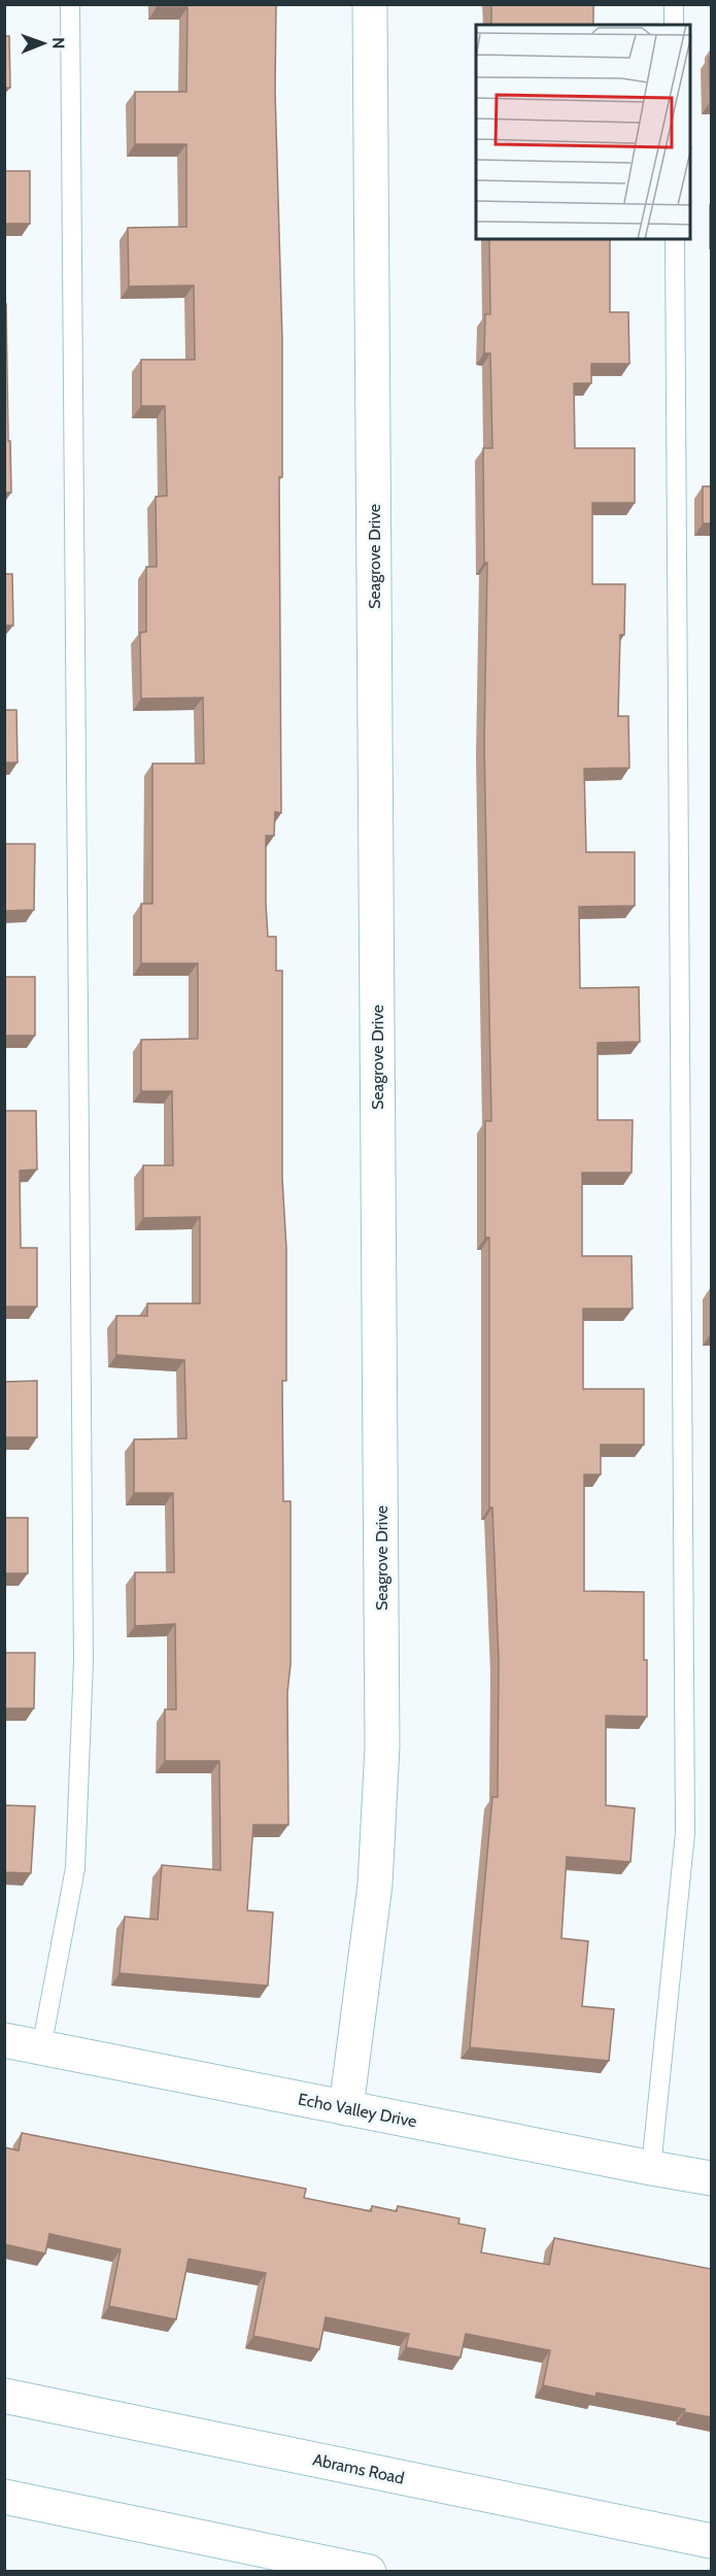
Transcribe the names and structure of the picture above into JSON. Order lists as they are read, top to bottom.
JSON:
{
  "streets": {
    "street": ["Seagrove Drive", "Echo Valley Drive", "Abrams Road"]
  },
  "crossings": [
    ["Seagrove Drive", "Echo Valley Drive"]
  ],
  "north": "right"
}
